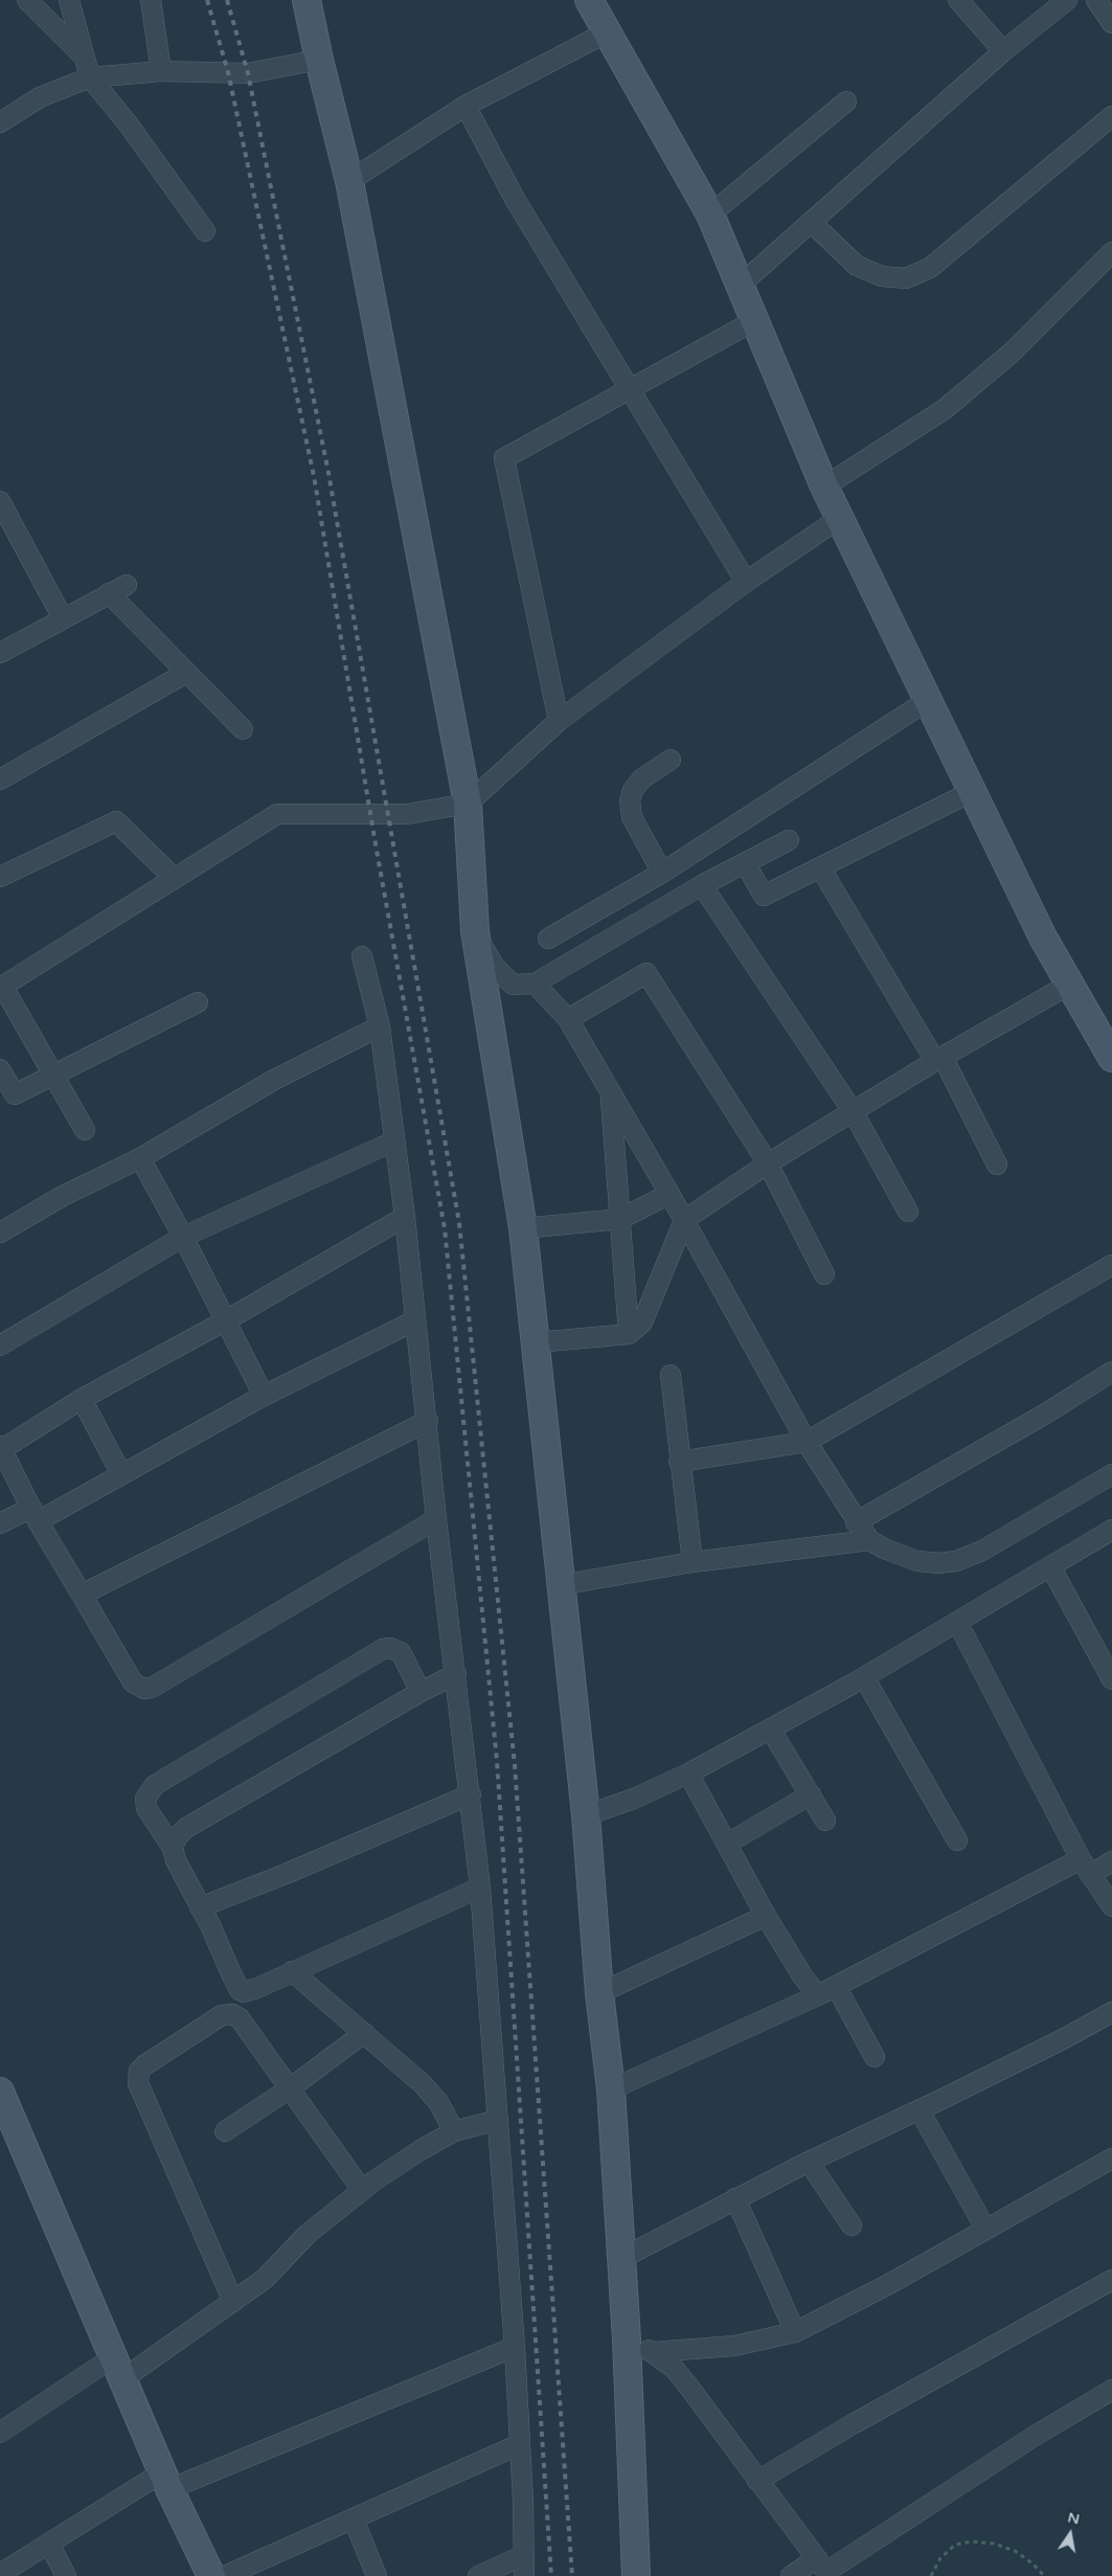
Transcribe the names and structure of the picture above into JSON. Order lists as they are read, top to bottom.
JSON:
{
  "north": "top"
}
